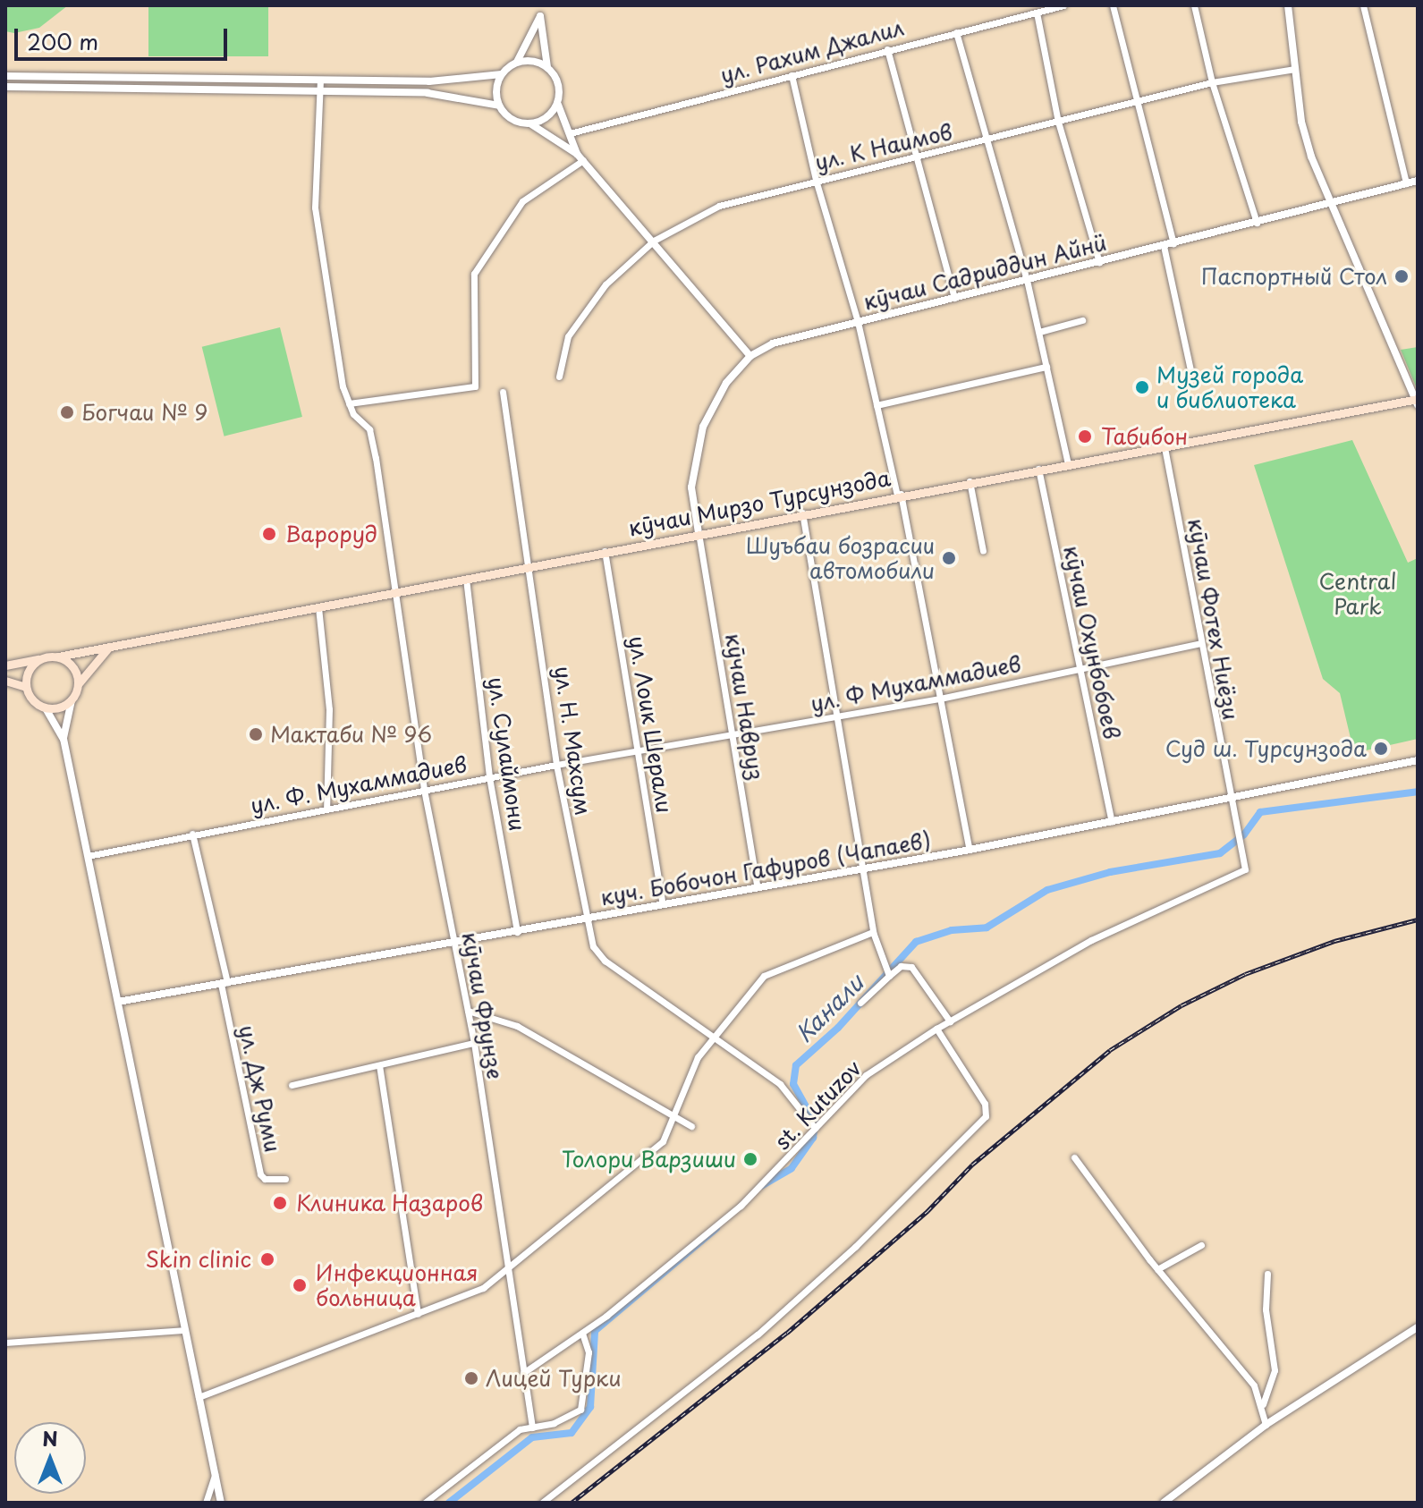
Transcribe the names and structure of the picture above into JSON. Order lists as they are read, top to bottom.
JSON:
{
  "streets": {
    "main road": ["кӯчаи Мирзо Турсунзода"],
    "street": [
      "ул. Рахим Джалил",
      "ул. К Наимов",
      "кӯчаи Садриддин Айнӣ",
      "кӯчаи Фотех Ниёзи",
      "кӯчаи Охунбобоев",
      "ул. Ф Мухаммадиев",
      "кӯчаи Навруз",
      "ул. Лоик Шерали",
      "ул. Н. Махсум",
      "ул. Сулаймони",
      "ул. Ф. Мухаммадиев",
      "куч. Бобочон Гафуров (Чапаев)",
      "кӯчаи Фрунзе",
      "ул. Дж Руми",
      "st. Kutuzov"
    ]
  },
  "crossings": [
    ["кӯчаи Садриддин Айнӣ", "кӯчаи Мирзо Турсунзода"],
    ["кӯчаи Садриддин Айнӣ", "кӯчаи Навруз"],
    ["кӯчаи Мирзо Турсунзода", "кӯчаи Фотех Ниёзи"],
    ["кӯчаи Мирзо Турсунзода", "кӯчаи Охунбобоев"],
    ["кӯчаи Мирзо Турсунзода", "кӯчаи Навруз"],
    ["кӯчаи Мирзо Турсунзода", "ул. Лоик Шерали"],
    ["кӯчаи Мирзо Турсунзода", "ул. Н. Махсум"],
    ["кӯчаи Мирзо Турсунзода", "ул. Сулаймони"],
    ["кӯчаи Мирзо Турсунзода", "кӯчаи Фрунзе"],
    ["кӯчаи Фотех Ниёзи", "ул. Ф Мухаммадиев"],
    ["кӯчаи Фотех Ниёзи", "куч. Бобочон Гафуров (Чапаев)"],
    ["кӯчаи Фотех Ниёзи", "st. Kutuzov"],
    ["кӯчаи Охунбобоев", "ул. Ф Мухаммадиев"],
    ["кӯчаи Охунбобоев", "куч. Бобочон Гафуров (Чапаев)"],
    ["ул. Ф Мухаммадиев", "кӯчаи Навруз"],
    ["ул. Ф Мухаммадиев", "ул. Лоик Шерали"],
    ["ул. Ф Мухаммадиев", "ул. Ф. Мухаммадиев"],
    ["кӯчаи Навруз", "куч. Бобочон Гафуров (Чапаев)"],
    ["ул. Лоик Шерали", "ул. Ф. Мухаммадиев"],
    ["ул. Лоик Шерали", "куч. Бобочон Гафуров (Чапаев)"],
    ["ул. Н. Махсум", "ул. Ф. Мухаммадиев"],
    ["ул. Н. Махсум", "куч. Бобочон Гафуров (Чапаев)"],
    ["ул. Н. Махсум", "st. Kutuzov"],
    ["ул. Сулаймони", "ул. Ф. Мухаммадиев"],
    ["ул. Сулаймони", "куч. Бобочон Гафуров (Чапаев)"],
    ["ул. Ф. Мухаммадиев", "кӯчаи Фрунзе"],
    ["куч. Бобочон Гафуров (Чапаев)", "кӯчаи Фрунзе"],
    ["куч. Бобочон Гафуров (Чапаев)", "ул. Дж Руми"],
    ["кӯчаи Фрунзе", "ул. Дж Руми"],
    ["кӯчаи Фрунзе", "st. Kutuzov"]
  ],
  "water": ["Канали"],
  "parks": ["Central Park"],
  "places": [
    "Паспортный Стол",
    "Музей города и библиотека",
    "Богчаи № 9",
    "Табибон",
    "Вароруд",
    "Шуъбаи бозрасии автомобили",
    "Мактаби № 96",
    "Суд ш. Турсунзода",
    "Толори Варзиши",
    "Клиника Назаров",
    "Skin clinic",
    "Инфекционная больница",
    "Лицей Турки"
  ],
  "scale_bar": "200 m",
  "north": "top"
}
